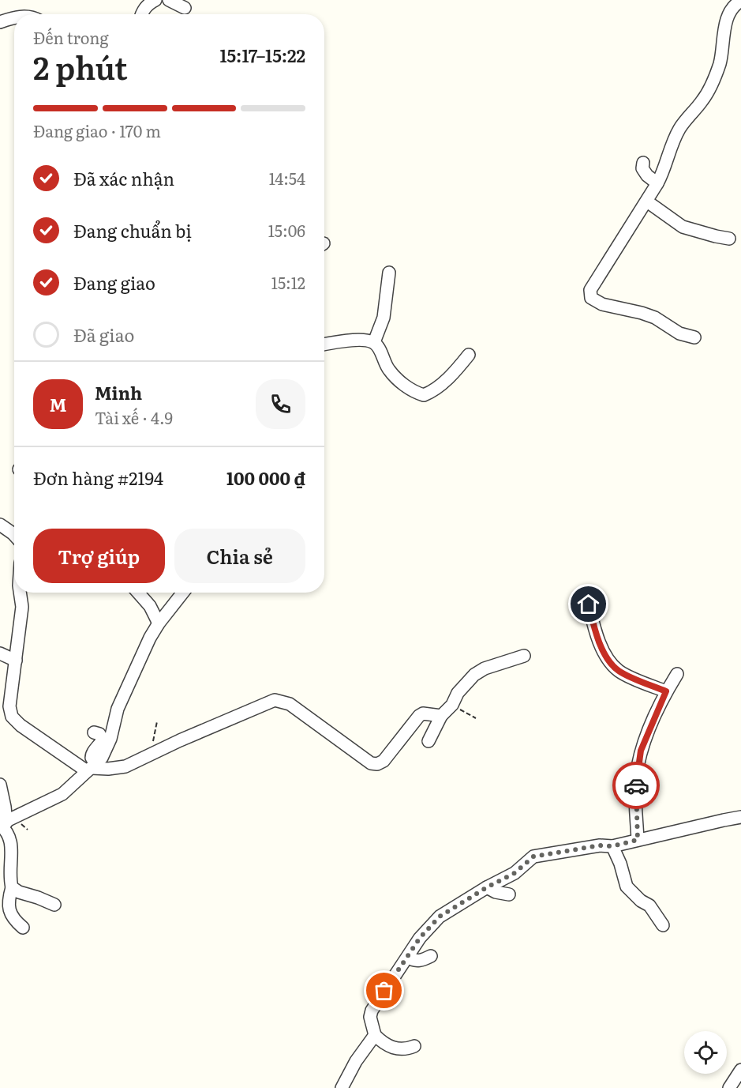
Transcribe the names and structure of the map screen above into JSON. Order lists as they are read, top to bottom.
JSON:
{
  "page": {
    "heading": ["2 phút", "Đến trong", "15:17–15:22"],
    "panel": [
      "Minh",
      "Tài xế · 4.9",
      "Đơn hàng #2194",
      "100 000 ₫"
    ],
    "bar": "Đang giao · 170 m",
    "list": [
      ["Đã xác nhận", "14:54"],
      ["Đang chuẩn bị", "15:06"],
      ["Đang giao", "15:12"],
      "Đã giao"
    ],
    "round": "M",
    "buttons": ["Trợ giúp", "Chia sẻ"]
  }
}
